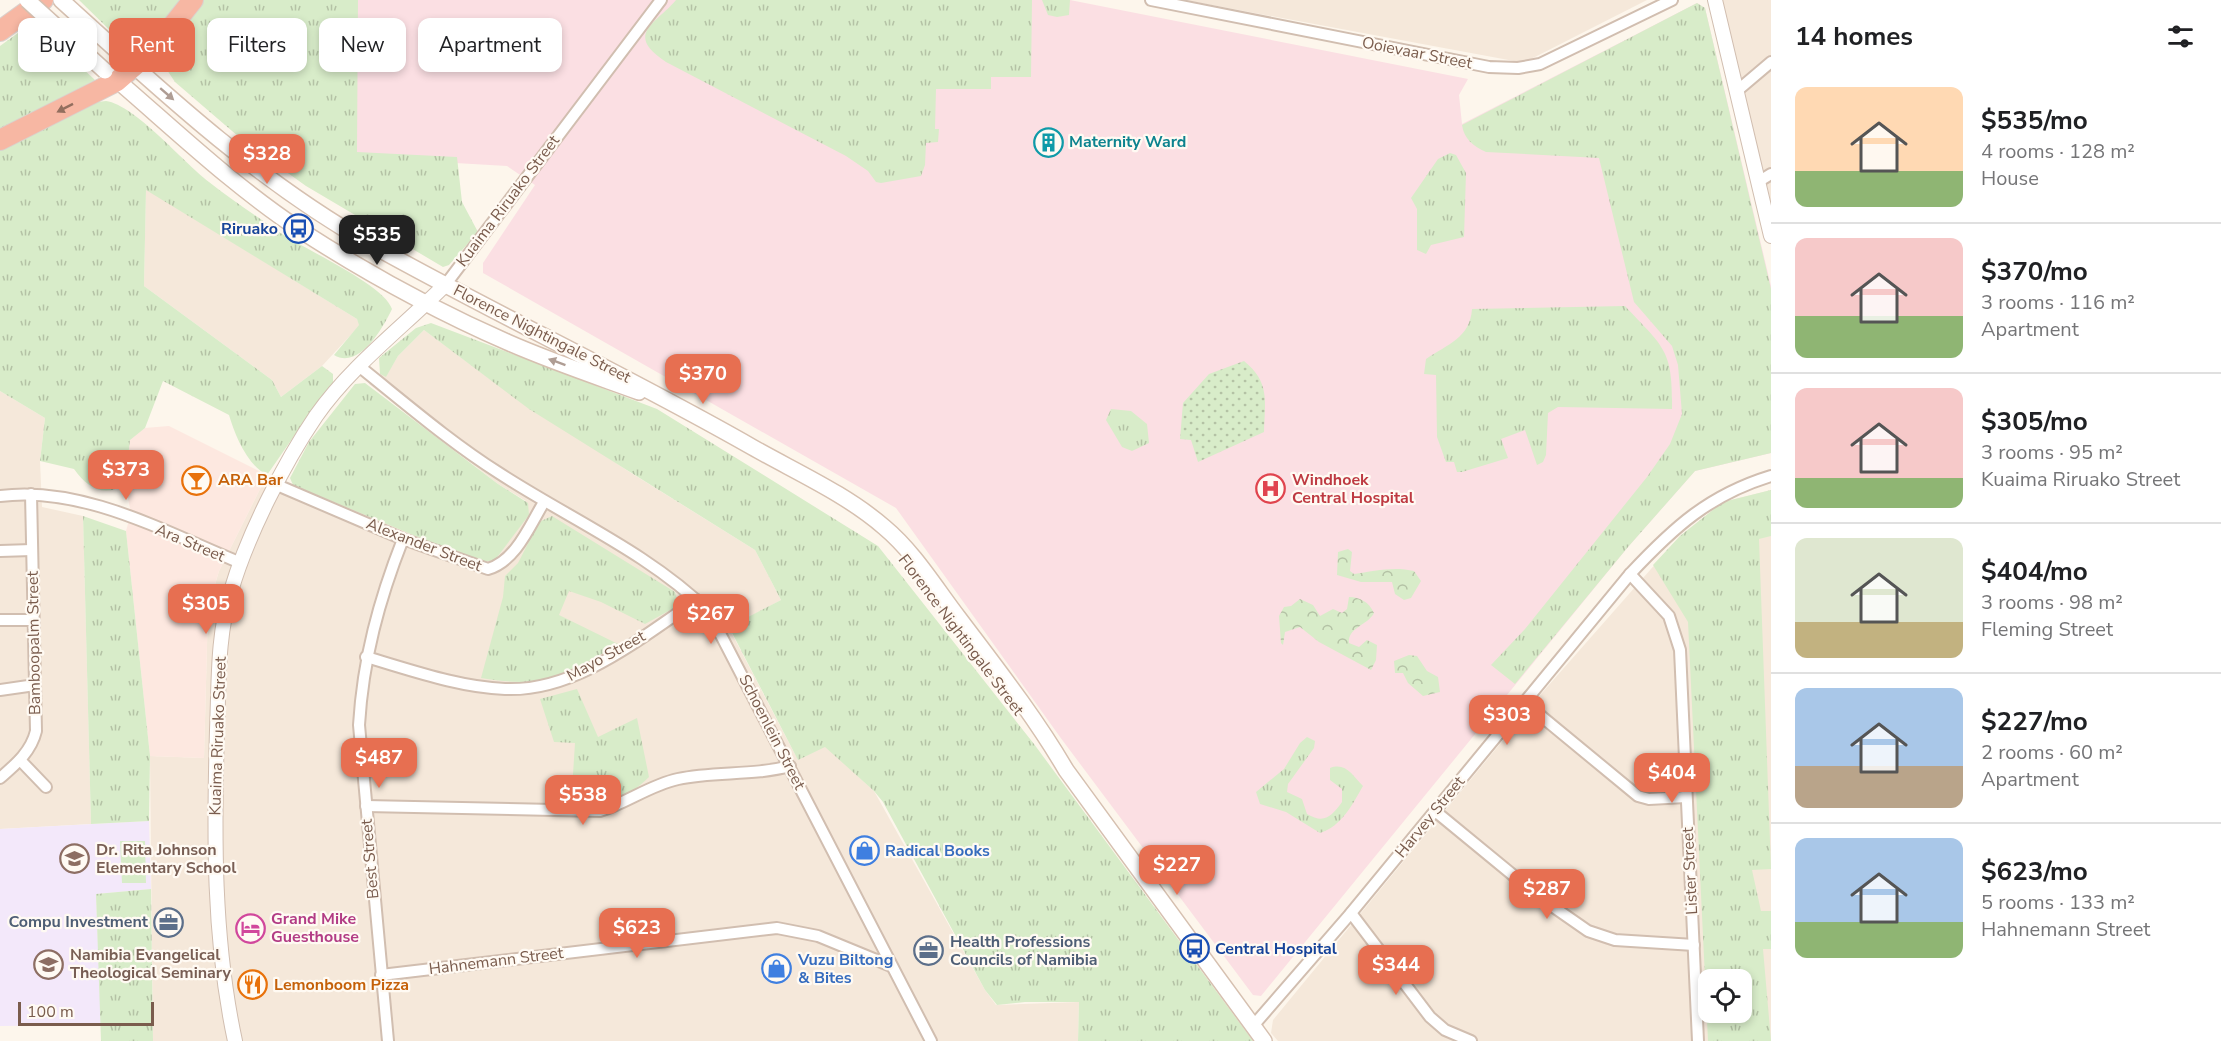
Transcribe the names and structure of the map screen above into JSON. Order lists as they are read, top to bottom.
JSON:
{
  "streets": {
    "main road": ["Florence Nightingale Street"],
    "street": [
      "Ooievaar Street",
      "Kuaima Riruako Street",
      "Ara Street",
      "Alexander Street",
      "Bamboopalm Street",
      "Mayo Street",
      "Schoenlein Street",
      "Harvey Street",
      "Best Street",
      "Lister Street",
      "Hahnemann Street"
    ]
  },
  "crossings": [
    ["Kuaima Riruako Street", "Florence Nightingale Street"],
    ["Kuaima Riruako Street", "Ara Street"],
    ["Kuaima Riruako Street", "Alexander Street"],
    ["Kuaima Riruako Street", "Schoenlein Street"],
    ["Florence Nightingale Street", "Harvey Street"],
    ["Ara Street", "Bamboopalm Street"],
    ["Alexander Street", "Schoenlein Street"],
    ["Alexander Street", "Best Street"],
    ["Mayo Street", "Schoenlein Street"],
    ["Mayo Street", "Best Street"],
    ["Schoenlein Street", "Hahnemann Street"],
    ["Harvey Street", "Lister Street"],
    ["Best Street", "Hahnemann Street"]
  ],
  "places": {
    "building": ["Maternity Ward"],
    "bus stop": ["Riruako", "Central Hospital"],
    "bar": ["ARA Bar"],
    "hospital": ["Windhoek Central Hospital"],
    "shop": ["Radical Books", "Vuzu Biltong & Bites"],
    "school or university": ["Dr. Rita Johnson Elementary School", "Namibia Evangelical Theological Seminary"],
    "office": ["Compu Investment", "Health Professions Councils of Namibia"],
    "hotel": ["Grand Mike Guesthouse"],
    "restaurant": ["Lemonboom Pizza"]
  },
  "scale_bar": "100 m",
  "page": {
    "heading": "14 homes",
    "chip": [
      "Buy",
      "Rent",
      "Filters",
      "New",
      "Apartment"
    ],
    "list": [
      {
        "name": "$535/mo",
        "note": "4 rooms · 128 m² · House"
      },
      {
        "name": "$370/mo",
        "note": "3 rooms · 116 m² · Apartment"
      },
      {
        "name": "$305/mo",
        "note": "3 rooms · 95 m² · Kuaima Riruako Street"
      },
      {
        "name": "$404/mo",
        "note": "3 rooms · 98 m² · Fleming Street"
      },
      {
        "name": "$227/mo",
        "note": "2 rooms · 60 m² · Apartment"
      },
      {
        "name": "$623/mo",
        "note": "5 rooms · 133 m² · Hahnemann Street"
      }
    ],
    "price": [
      "$328",
      "$535",
      "$370",
      "$373",
      "$305",
      "$267",
      "$303",
      "$487",
      "$404",
      "$538",
      "$227",
      "$287",
      "$623",
      "$344"
    ],
    "scale": "100 m"
  }
}
